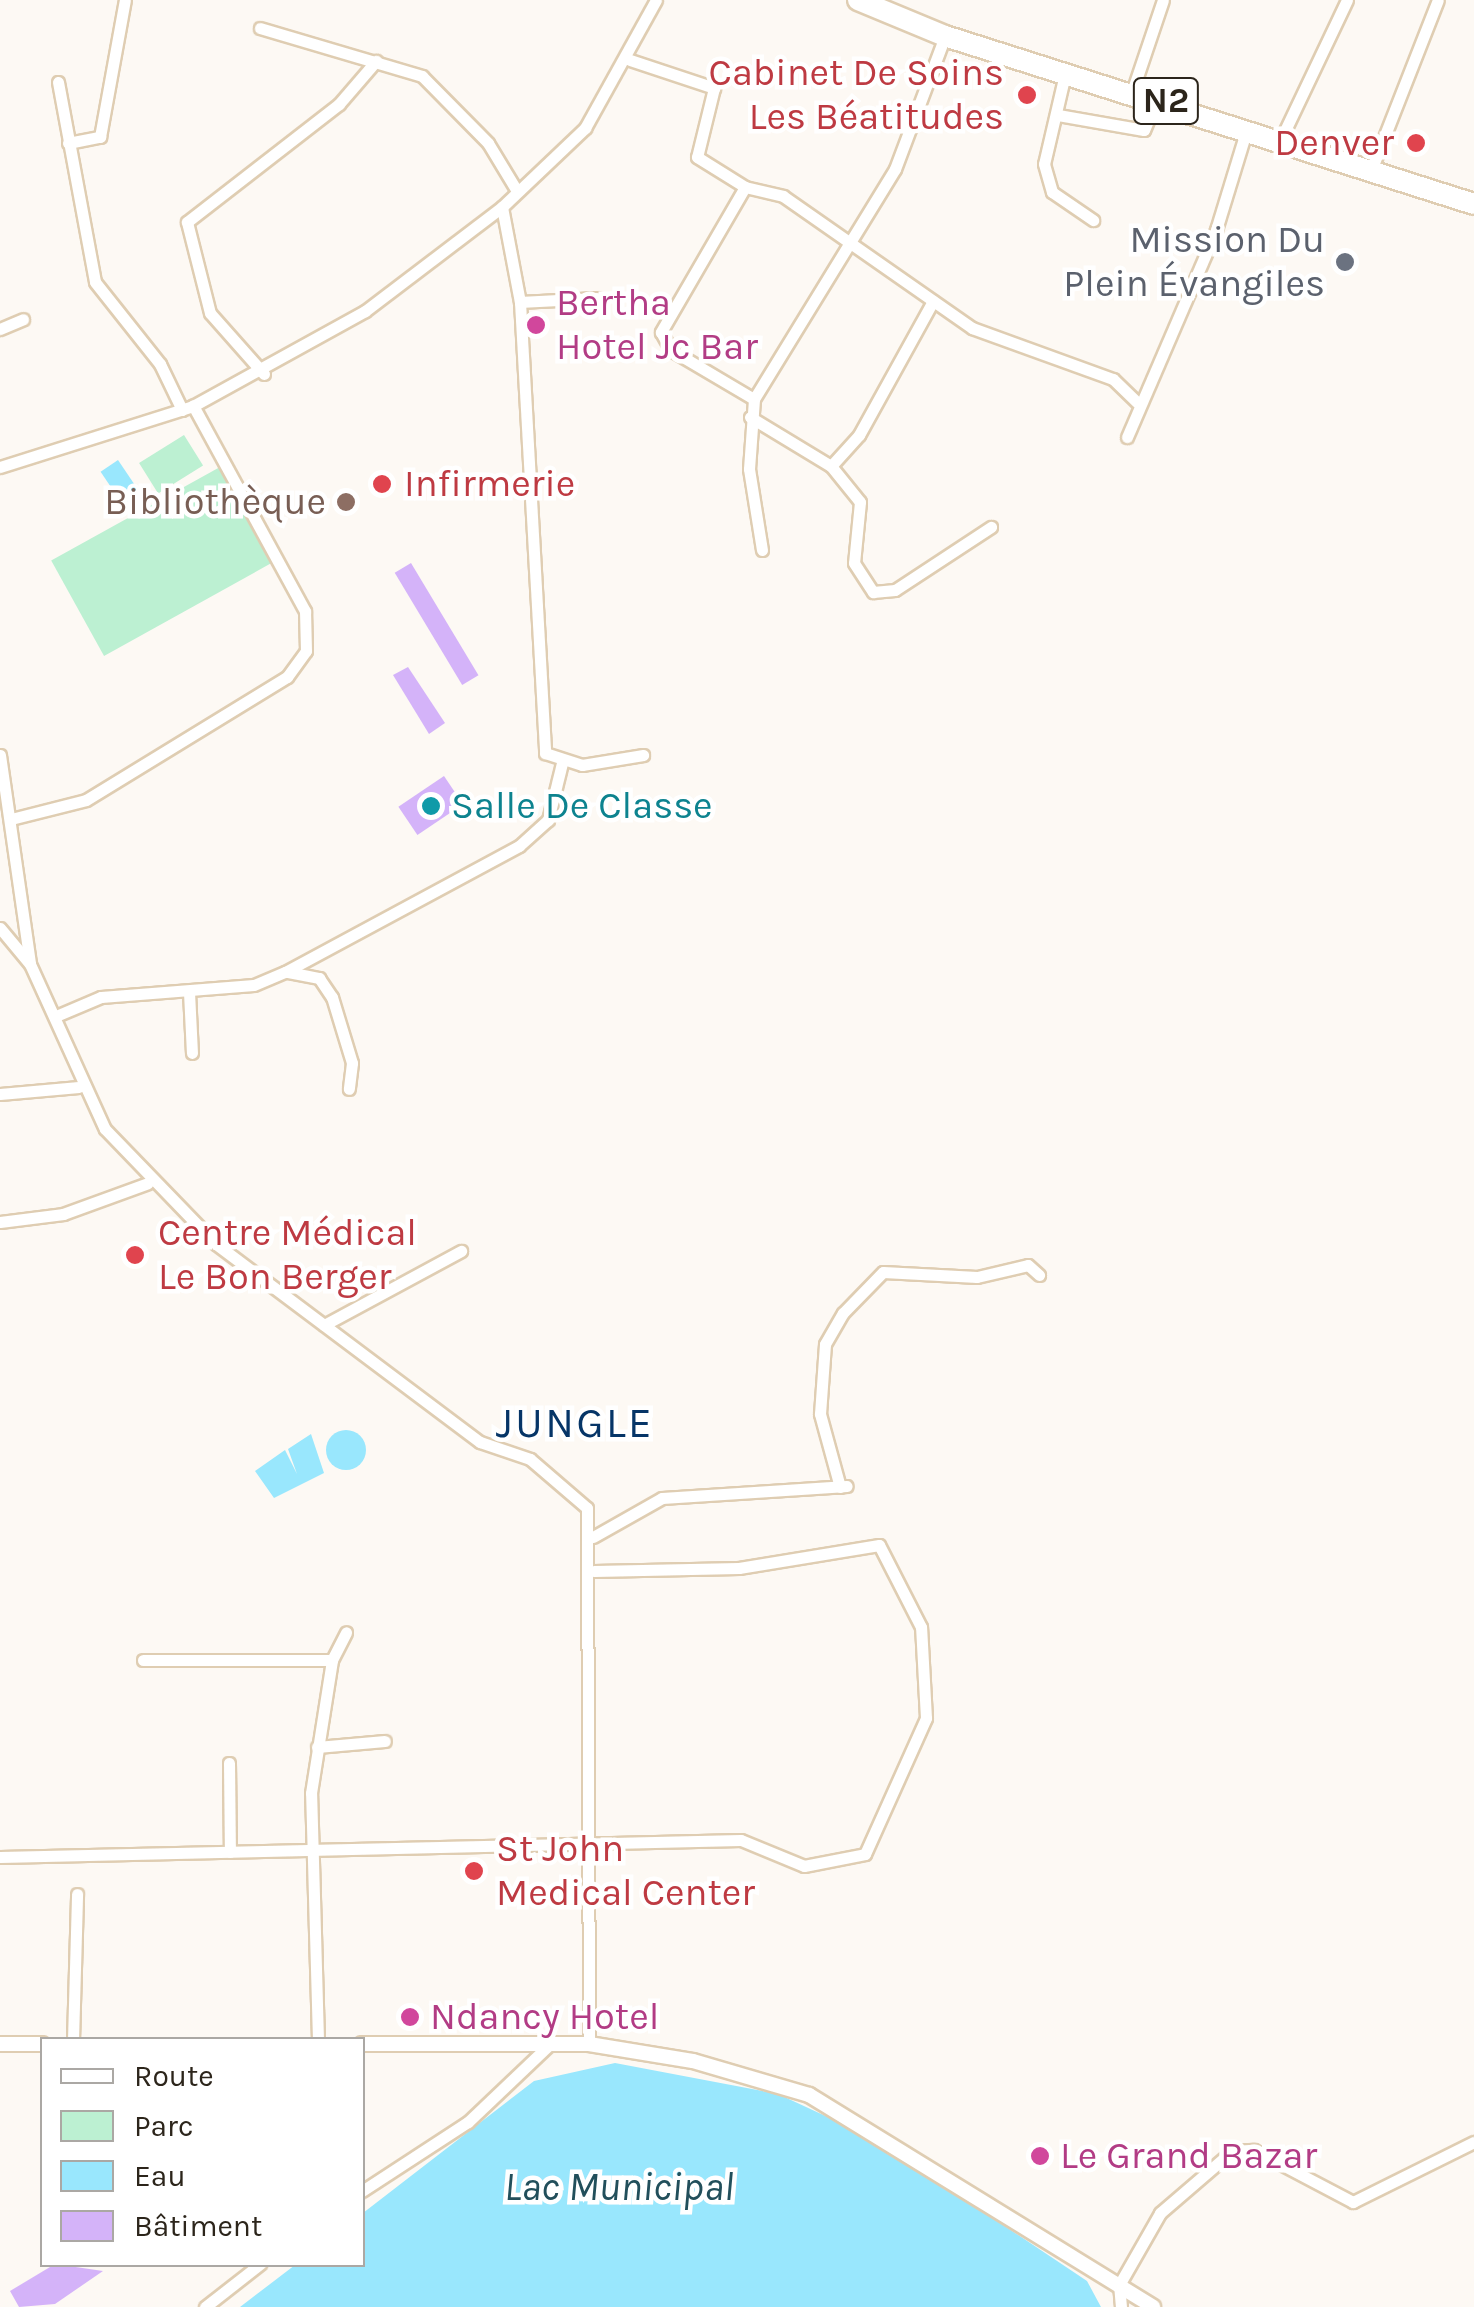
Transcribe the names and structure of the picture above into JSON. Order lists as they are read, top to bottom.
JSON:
{
  "streets": {
    "highway": ["N2"]
  },
  "districts": ["JUNGLE"],
  "water": ["Lac Municipal"],
  "places": [
    "Cabinet De Soins Les Béatitudes",
    "Denver",
    "Mission Du Plein Évangiles",
    "Bertha Hotel Jc Bar",
    "Infirmerie",
    "Bibliothèque",
    "Salle De Classe",
    "Centre Médical Le Bon Berger",
    "St John Medical Center",
    "Ndancy Hotel",
    "Le Grand Bazar"
  ],
  "legend": [
    "Route",
    "Parc",
    "Eau",
    "Bâtiment"
  ]
}
